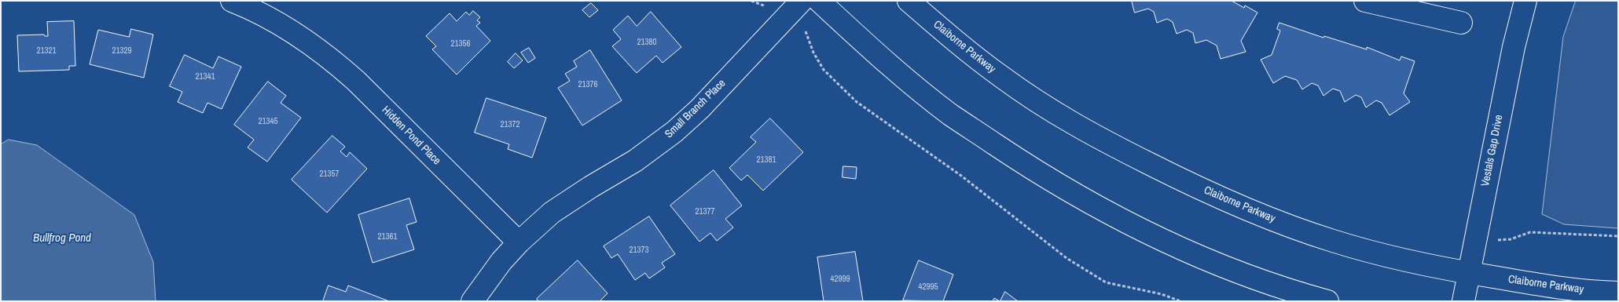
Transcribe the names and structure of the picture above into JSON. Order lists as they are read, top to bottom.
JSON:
{
  "streets": {
    "main road": [
      "Claiborne Parkway",
      "Small Branch Place",
      "Hidden Pond Place",
      "Vestals Gap Drive"
    ]
  },
  "crossings": [
    ["Claiborne Parkway", "Vestals Gap Drive"],
    ["Small Branch Place", "Hidden Pond Place"]
  ],
  "water": ["Bullfrog Pond"],
  "house_numbers": [
    "21380",
    "21356",
    "21321",
    "21329",
    "21341",
    "21376",
    "21345",
    "21372",
    "21381",
    "21357",
    "21377",
    "21361",
    "21373",
    "42999",
    "42995"
  ]
}
